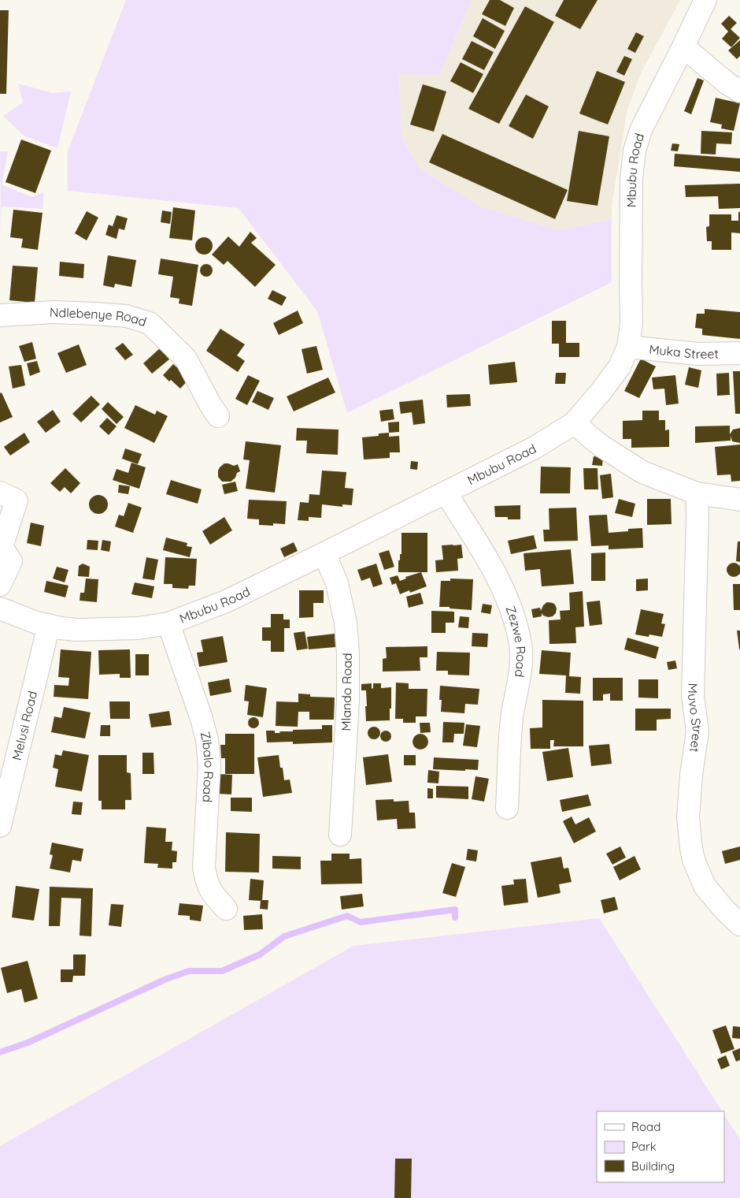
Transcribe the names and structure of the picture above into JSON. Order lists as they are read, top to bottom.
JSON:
{
  "streets": {
    "street": [
      "Mbubu Road",
      "Ndlebenye Road",
      "Muka Street",
      "Zezwe Road",
      "Mlando Road",
      "Muvo Street",
      "Melusi Road",
      "Zibalo Road"
    ]
  },
  "crossings": [
    ["Mbubu Road", "Muka Street"],
    ["Mbubu Road", "Zezwe Road"],
    ["Mbubu Road", "Mlando Road"],
    ["Mbubu Road", "Melusi Road"],
    ["Mbubu Road", "Zibalo Road"]
  ],
  "legend": ["Road", "Park", "Building"]
}
